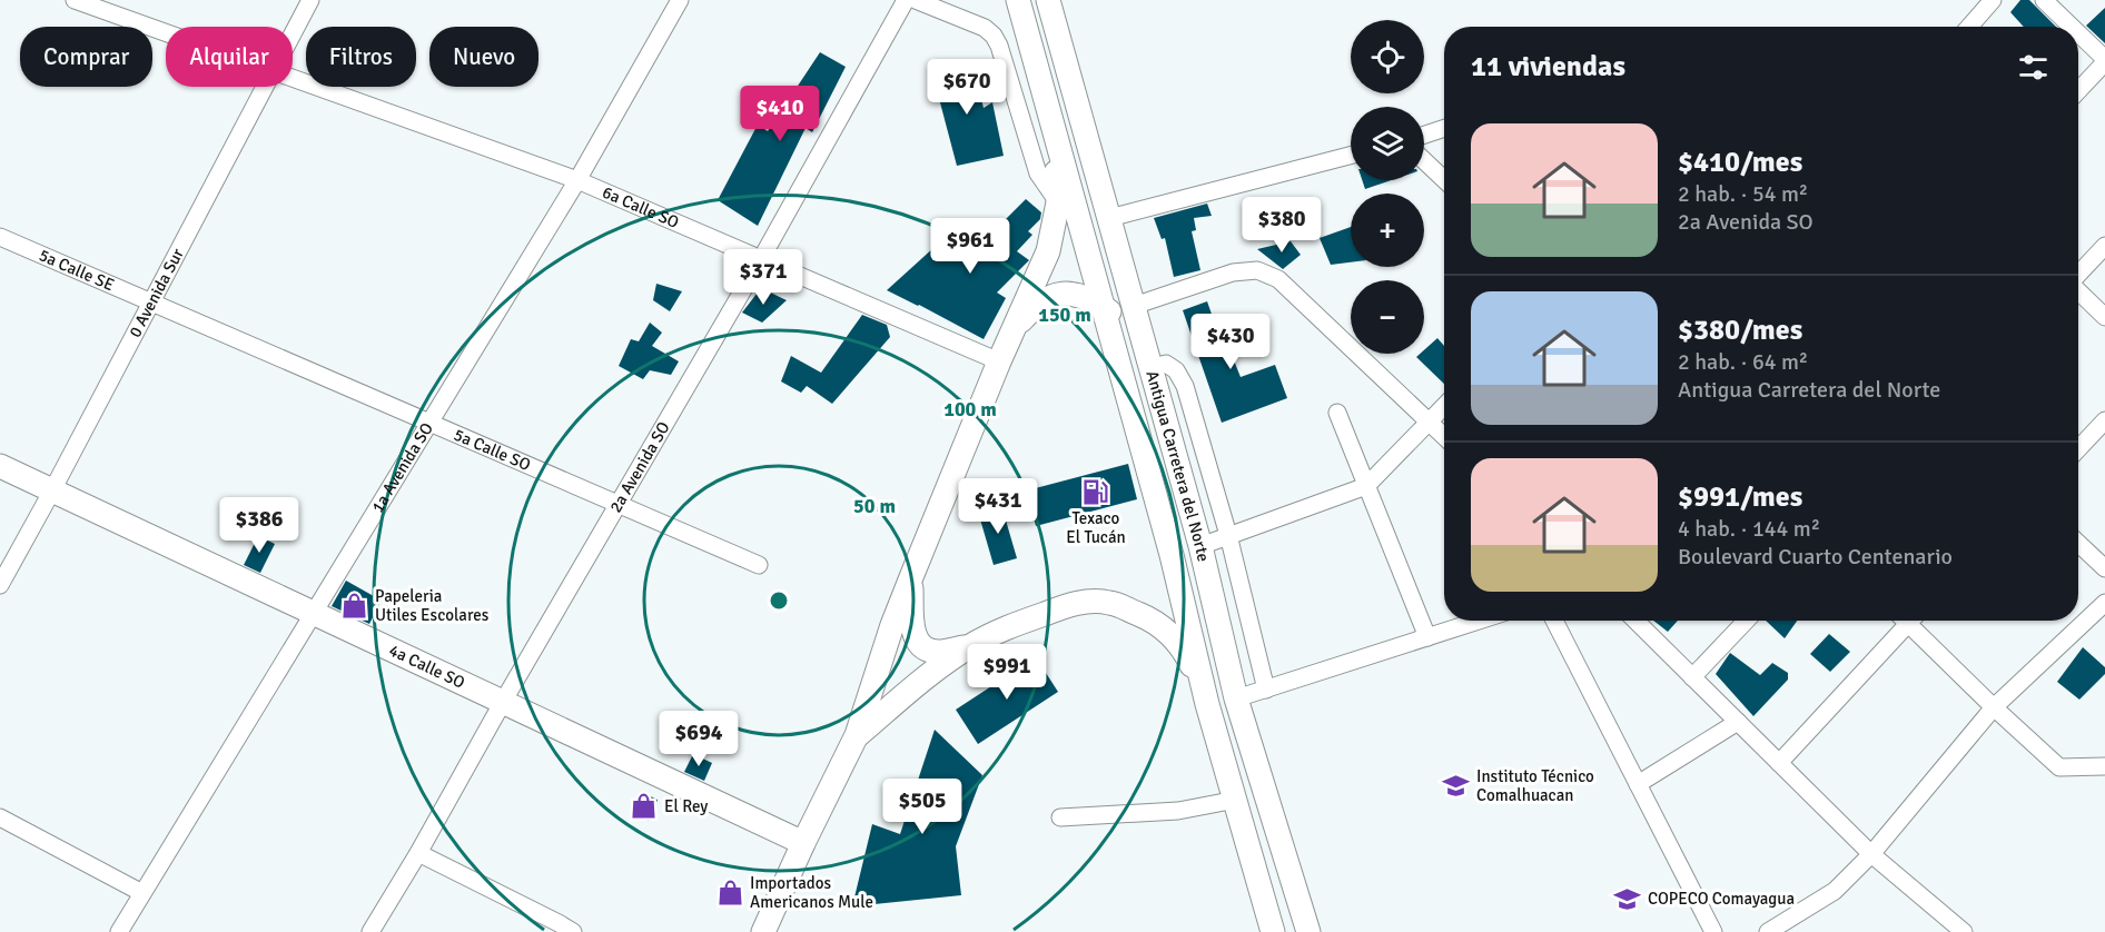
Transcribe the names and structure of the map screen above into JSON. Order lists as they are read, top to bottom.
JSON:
{
  "streets": {
    "main road": ["Antigua Carretera del Norte", "4a Calle SO"],
    "street": [
      "6a Calle SO",
      "5a Calle SE",
      "0 Avenida Sur",
      "5a Calle SO",
      "1a Avenida SO",
      "2a Avenida SO"
    ]
  },
  "crossings": [
    ["6a Calle SO", "1a Avenida SO"],
    ["6a Calle SO", "2a Avenida SO"],
    ["5a Calle SE", "0 Avenida Sur"],
    ["5a Calle SE", "5a Calle SO"],
    ["0 Avenida Sur", "5a Calle SO"],
    ["0 Avenida Sur", "4a Calle SO"],
    ["5a Calle SO", "1a Avenida SO"],
    ["5a Calle SO", "2a Avenida SO"],
    ["1a Avenida SO", "4a Calle SO"],
    ["2a Avenida SO", "4a Calle SO"]
  ],
  "places": {
    "fuel station": ["Texaco El Tucán"],
    "shop": ["Papeleria Utiles Escolares", "El Rey", "Importados Americanos Mule"],
    "school or university": ["Instituto Técnico Comalhuacan", "COPECO Comayagua"]
  },
  "page": {
    "map_buttons": ["+", "−"],
    "chip": [
      "Comprar",
      "Alquilar",
      "Filtros",
      "Nuevo"
    ],
    "heading": "11 viviendas",
    "price": [
      "$670",
      "$410",
      "$380",
      "$961",
      "$371",
      "$430",
      "$431",
      "$386",
      "$991",
      "$694",
      "$505"
    ],
    "list": [
      {
        "name": "$410/mes",
        "note": "2 hab. · 54 m² · 2a Avenida SO"
      },
      {
        "name": "$380/mes",
        "note": "2 hab. · 64 m² · Antigua Carretera del Norte"
      },
      {
        "name": "$991/mes",
        "note": "4 hab. · 144 m² · Boulevard Cuarto Centenario"
      }
    ]
  },
  "rings": ["150 m", "100 m", "50 m"]
}
